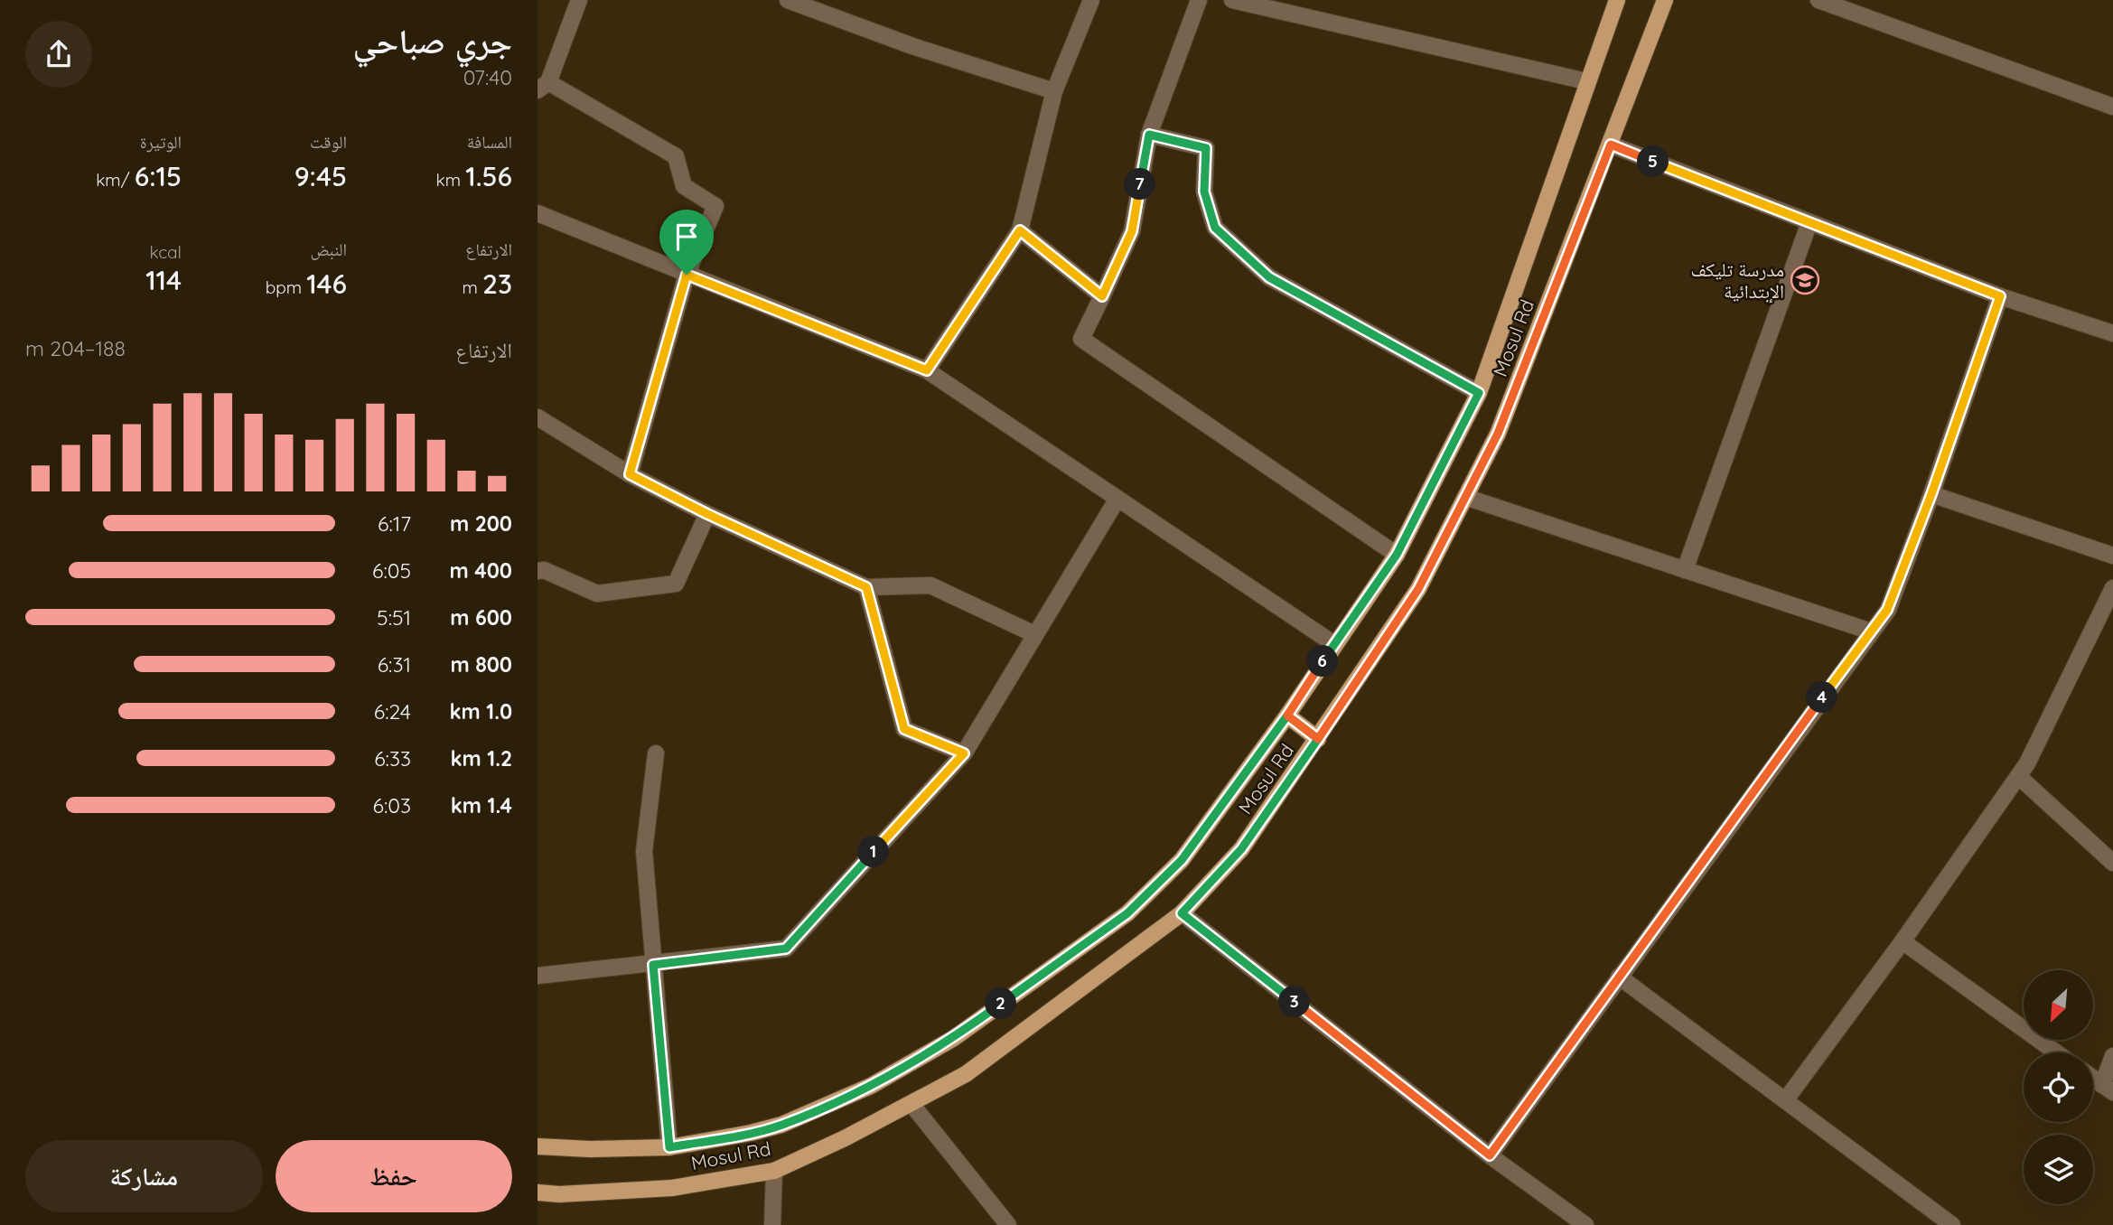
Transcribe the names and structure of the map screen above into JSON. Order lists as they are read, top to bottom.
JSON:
{
  "streets": {
    "main road": ["Mosul Rd"]
  },
  "places": {
    "school or university": ["مدرسة تليكف الإبتدائية"]
  },
  "north": "bottom left",
  "page": {
    "heading": ["جري صباحي", "07:40"],
    "stats": [
      ["المسافة", "1.56 km"],
      ["الوقت", "9:45"],
      ["الوتيرة", "6:15 /km"],
      ["الارتفاع", "23 m"],
      ["النبض", "146 bpm"],
      ["kcal", "114"]
    ],
    "pins": [
      "5",
      "7",
      "6",
      "4",
      "1",
      "3",
      "2"
    ],
    "chart": ["الارتفاع", "188–204 m"],
    "list": [
      {
        "name": "200 m",
        "note": "6:17"
      },
      {
        "name": "400 m",
        "note": "6:05"
      },
      {
        "name": "600 m",
        "note": "5:51"
      },
      {
        "name": "800 m",
        "note": "6:31"
      },
      {
        "name": "1.0 km",
        "note": "6:24"
      },
      {
        "name": "1.2 km",
        "note": "6:33"
      },
      {
        "name": "1.4 km",
        "note": "6:03"
      }
    ],
    "buttons": ["حفظ", "مشاركة"]
  }
}
